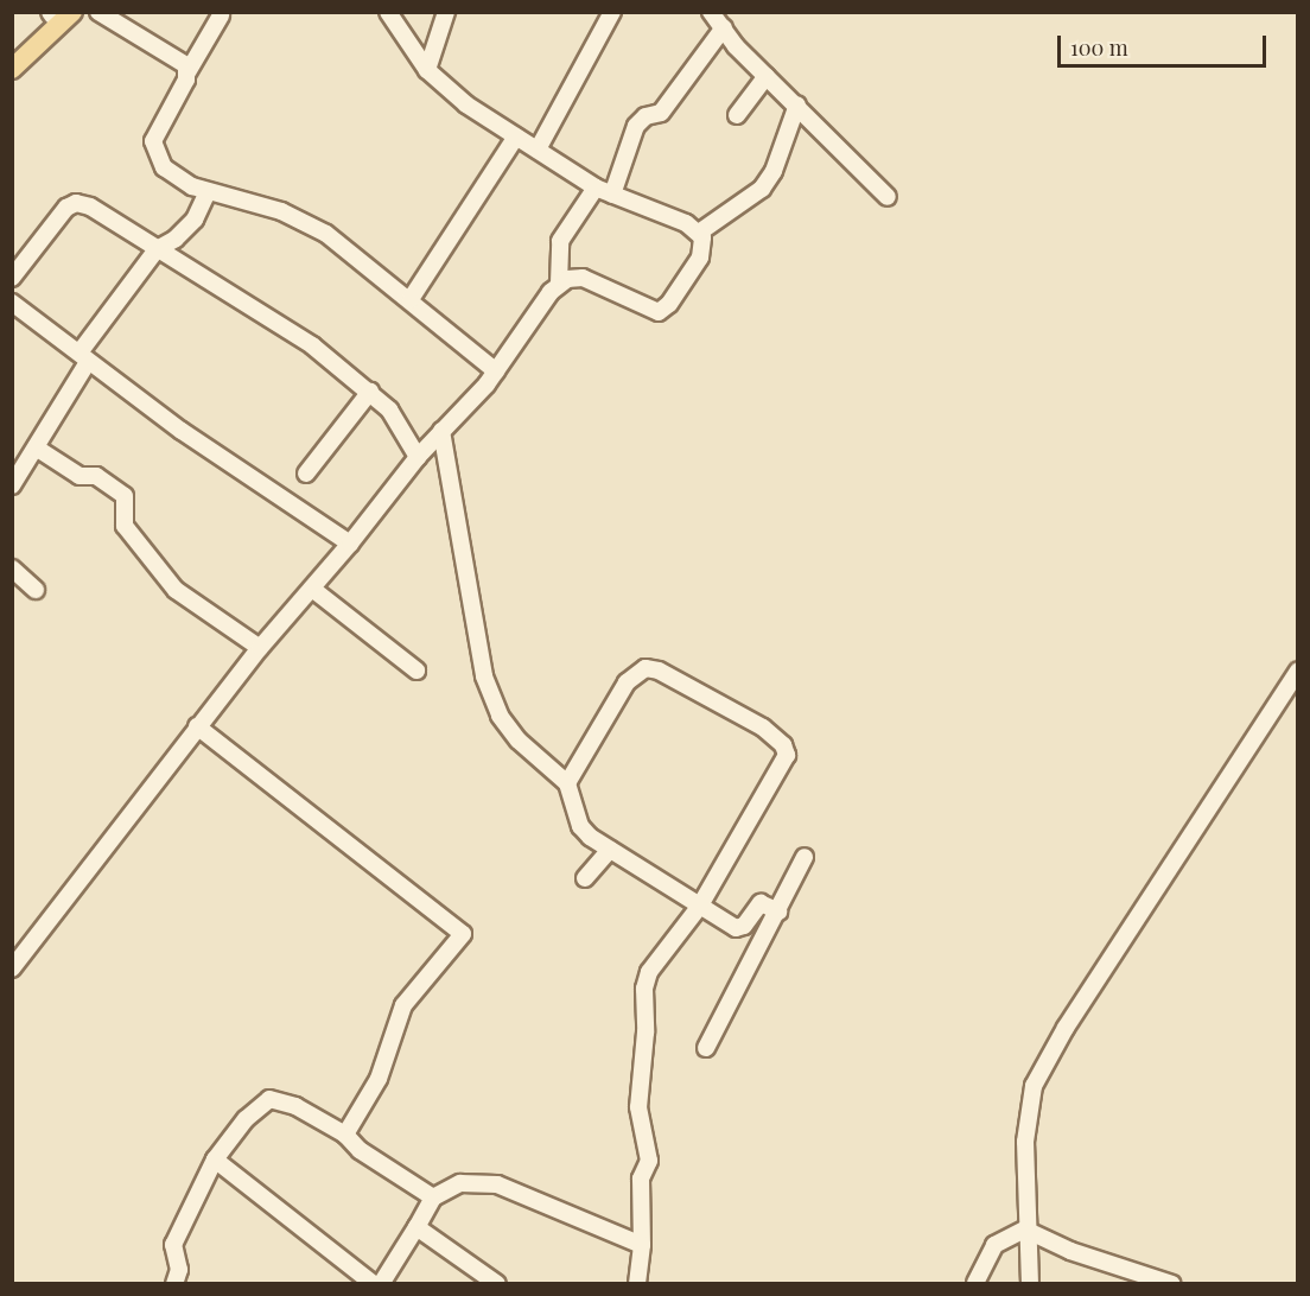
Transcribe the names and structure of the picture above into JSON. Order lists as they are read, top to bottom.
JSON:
{
  "scale_bar": "100 m"
}
